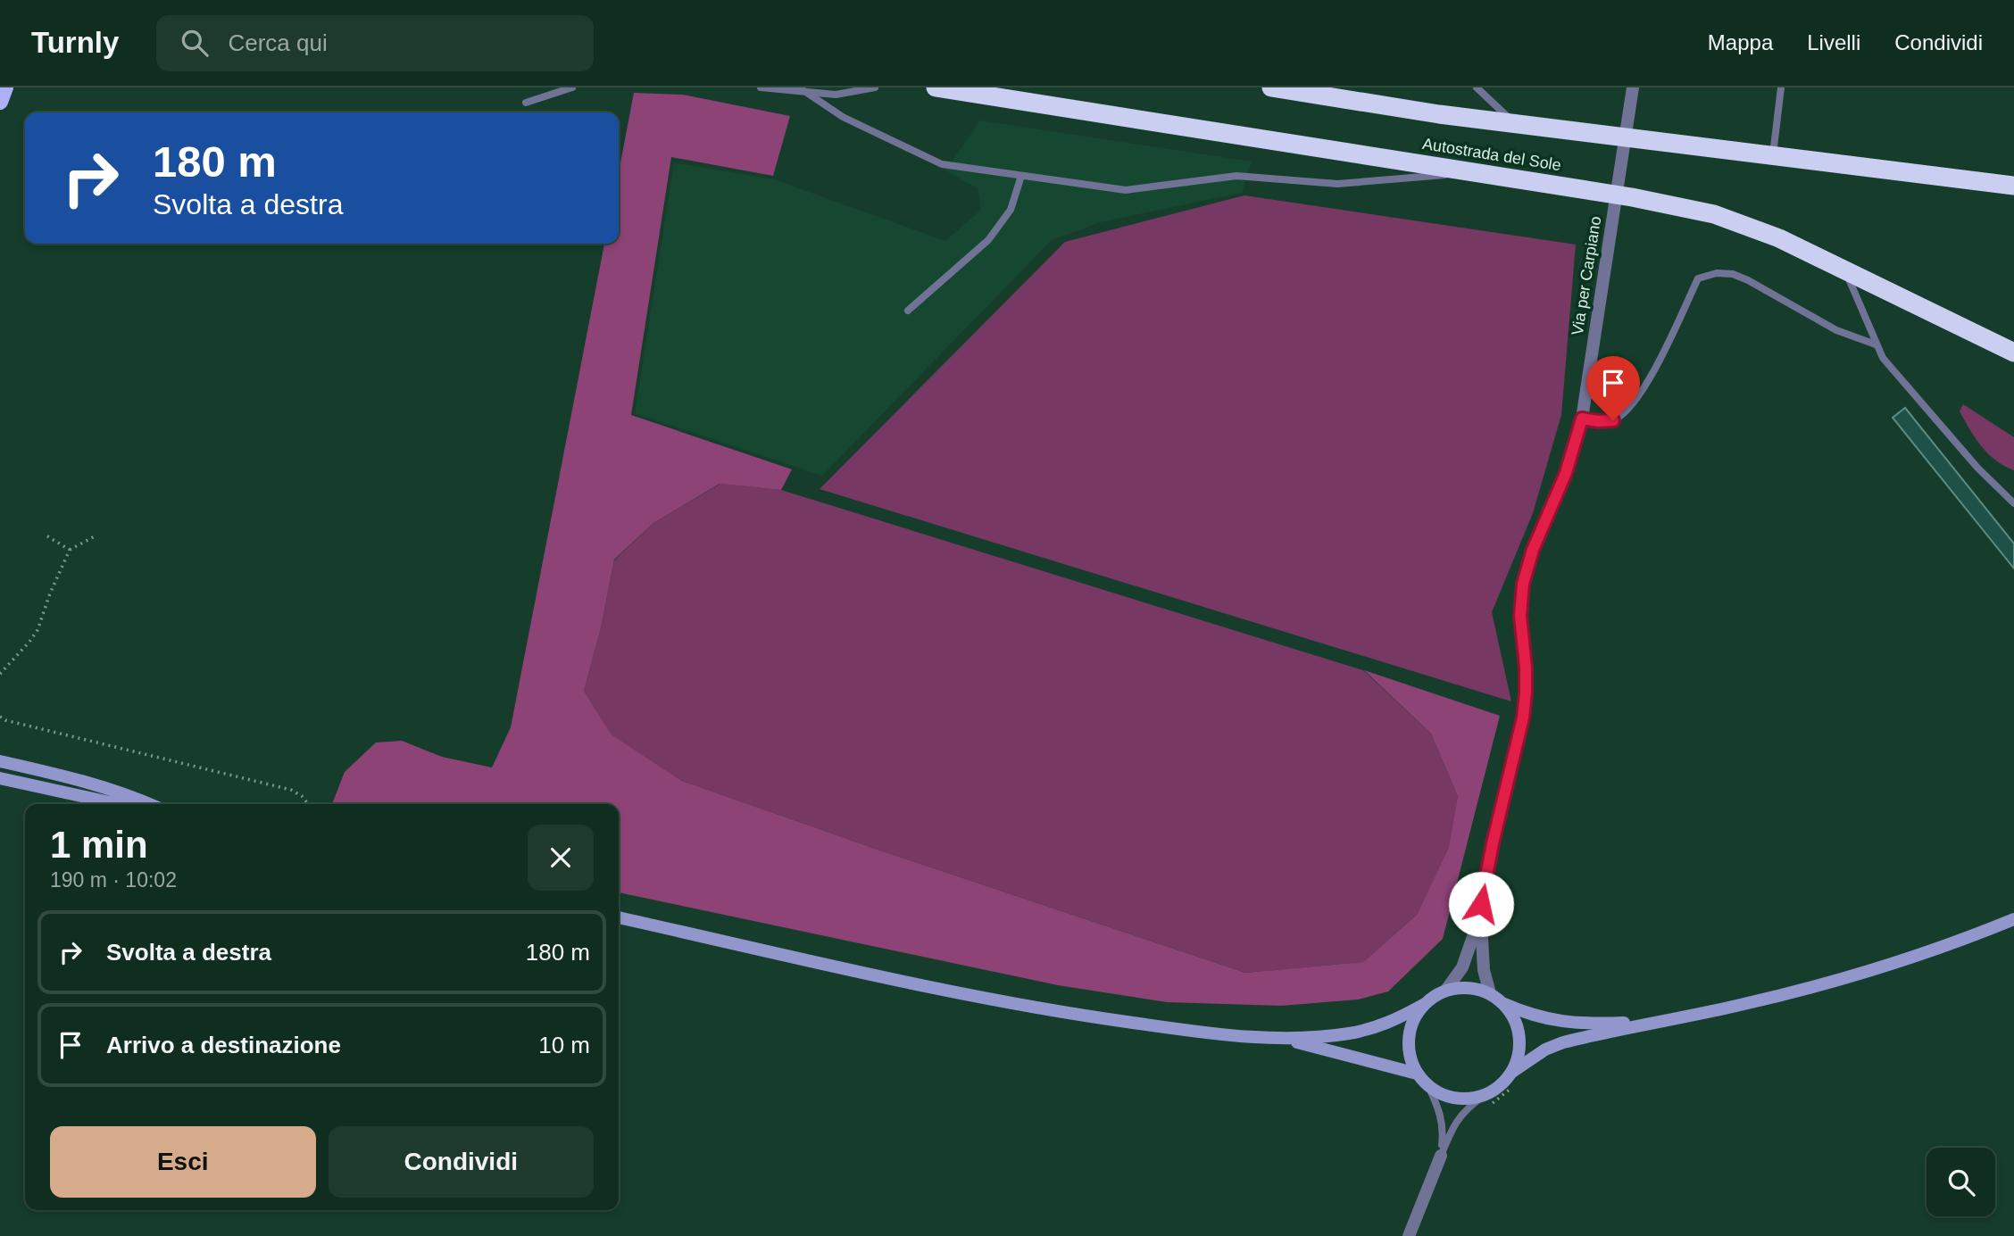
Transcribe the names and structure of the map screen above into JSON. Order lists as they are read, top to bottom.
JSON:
{
  "streets": {
    "highway": ["Autostrada del Sole"],
    "street": ["Via per Carpiano"]
  },
  "page": {
    "header": "Turnly",
    "search": "Cerca qui",
    "nav": ["Mappa", "Livelli", "Condividi"],
    "turn": ["180 m", "Svolta a destra"],
    "heading": ["1 min", "190 m · 10:02"],
    "list": [
      {
        "name": "Svolta a destra",
        "value": "180 m"
      },
      {
        "name": "Arrivo a destinazione",
        "value": "10 m"
      }
    ],
    "buttons": ["Esci", "Condividi"]
  }
}
